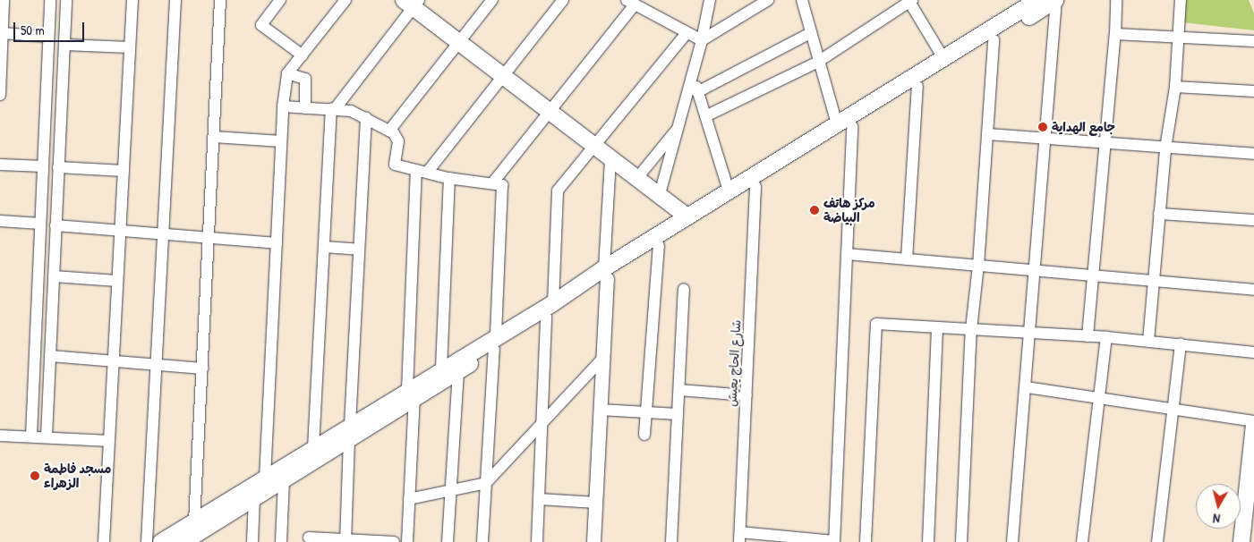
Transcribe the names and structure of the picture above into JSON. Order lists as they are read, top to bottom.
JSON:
{
  "streets": {
    "street": ["شارع الحاج يعيش"]
  },
  "places": ["جامع الهداية", "مركز هاتف البياضة", "مسجد فاطمة الزهراء"],
  "scale_bar": "50 m",
  "north": "bottom"
}
